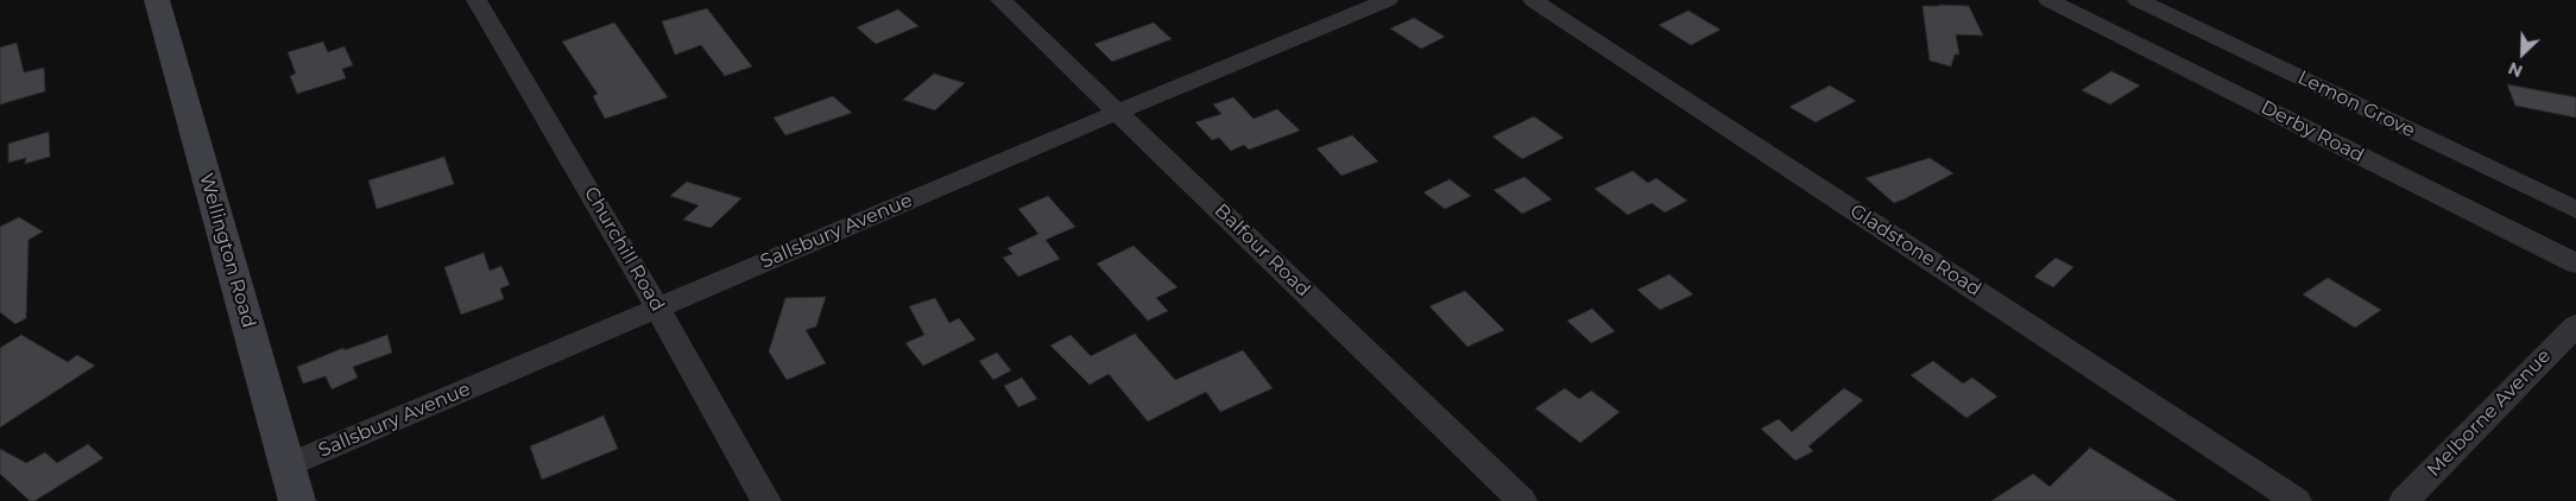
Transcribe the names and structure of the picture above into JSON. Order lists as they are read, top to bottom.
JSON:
{
  "streets": {
    "main road": ["Wellington Road"],
    "street": [
      "Lemon Grove",
      "Derby Road",
      "Sallsbury Avenue",
      "Churchill Road",
      "Balfour Road",
      "Gladstone Road",
      "Melborne Avenue"
    ]
  },
  "crossings": [
    ["Sallsbury Avenue", "Churchill Road"],
    ["Sallsbury Avenue", "Wellington Road"],
    ["Sallsbury Avenue", "Balfour Road"]
  ],
  "north": "bottom left"
}
